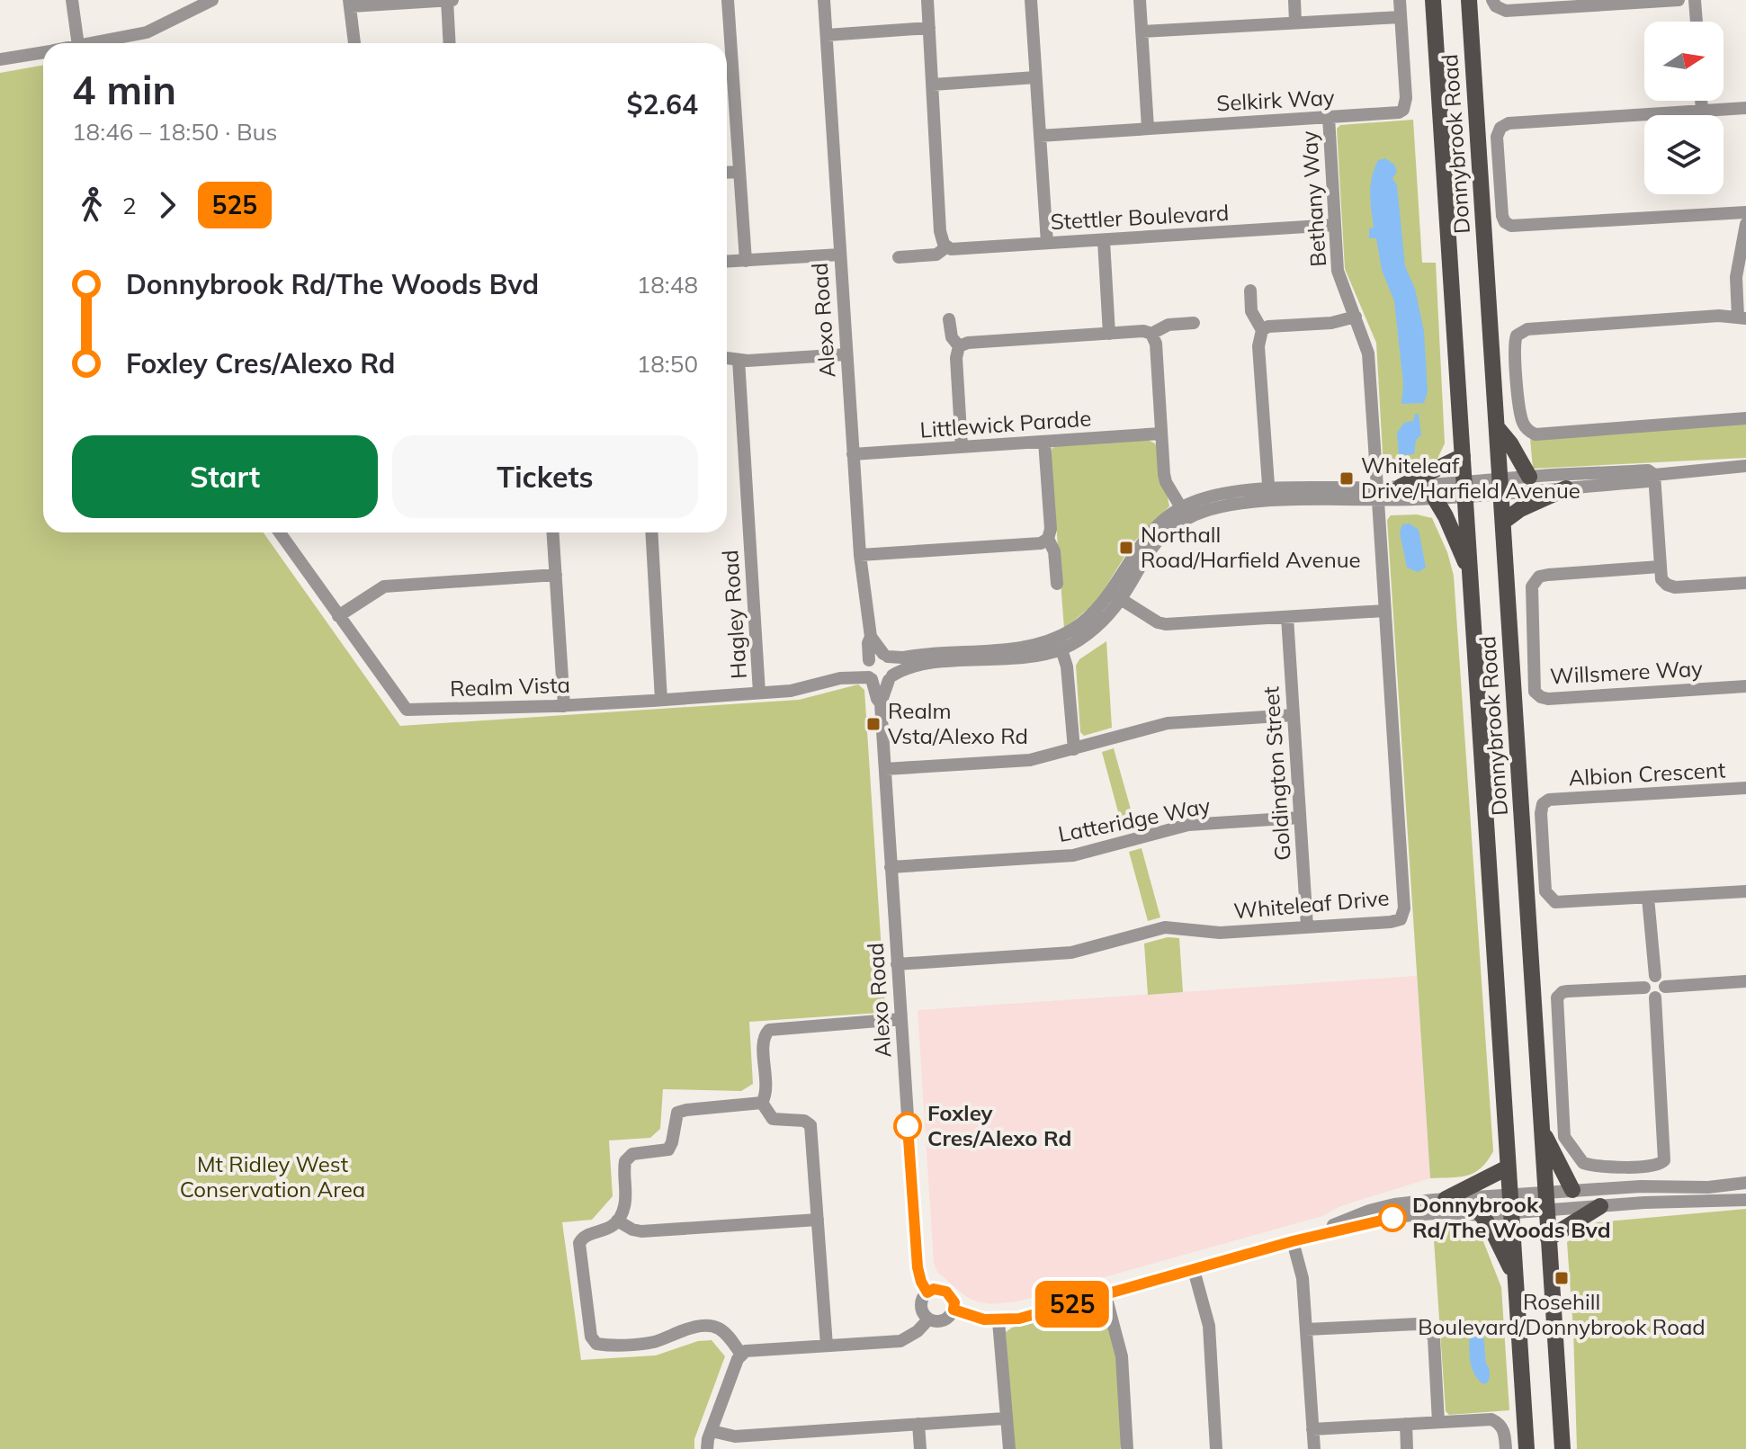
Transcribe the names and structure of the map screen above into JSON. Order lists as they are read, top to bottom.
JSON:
{
  "streets": {
    "main road": ["Donnybrook Road"],
    "street": [
      "Selkirk Way",
      "Bethany Way",
      "Stettler Boulevard",
      "Alexo Road",
      "Littlewick Parade",
      "Hagley Road",
      "Willsmere Way",
      "Realm Vista",
      "Goldington Street",
      "Albion Crescent",
      "Latteridge Way",
      "Whiteleaf Drive"
    ]
  },
  "crossings": [
    ["Selkirk Way", "Bethany Way"],
    ["Bethany Way", "Stettler Boulevard"],
    ["Bethany Way", "Whiteleaf Drive"],
    ["Alexo Road", "Littlewick Parade"],
    ["Alexo Road", "Realm Vista"],
    ["Alexo Road", "Latteridge Way"],
    ["Alexo Road", "Whiteleaf Drive"],
    ["Hagley Road", "Realm Vista"],
    ["Goldington Street", "Latteridge Way"],
    ["Goldington Street", "Whiteleaf Drive"]
  ],
  "parks": ["Mt Ridley West Conservation Area"],
  "places": {
    "transit": [
      "Whiteleaf Drive/Harfield Avenue",
      "Northall Road/Harfield Avenue",
      "Realm Vsta/Alexo Rd",
      "Rosehill Boulevard/Donnybrook Road"
    ],
    "other": ["Foxley Cres/Alexo Rd", "Donnybrook Rd/The Woods Bvd"]
  },
  "lines": ["bus line 525"],
  "north": "right",
  "page": {
    "on_map": "525",
    "heading": ["4 min", "18:46 – 18:50 · Bus", "$2.64"],
    "legs": ["2", "525"],
    "list": [
      {
        "name": "Donnybrook Rd/The Woods Bvd",
        "value": "18:48"
      },
      {
        "name": "Foxley Cres/Alexo Rd",
        "value": "18:50"
      }
    ],
    "buttons": ["Start", "Tickets"]
  }
}
